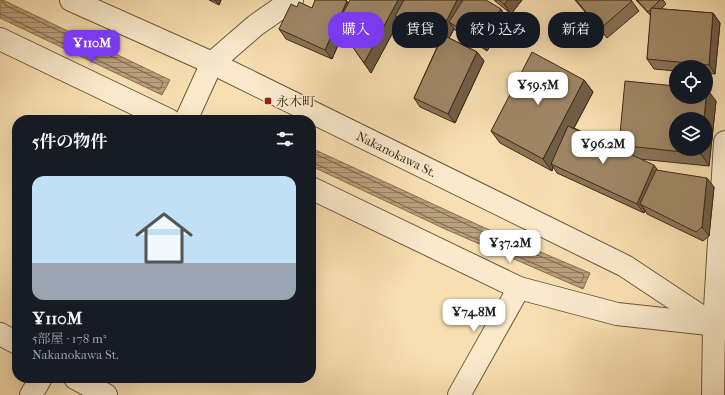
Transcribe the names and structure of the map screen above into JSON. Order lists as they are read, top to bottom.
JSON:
{
  "streets": {
    "street": ["Nakanokawa St."]
  },
  "places": {
    "transit": ["永木町"]
  },
  "page": {
    "chip": [
      "購入",
      "賃貸",
      "絞り込み",
      "新着"
    ],
    "price": [
      "¥110M",
      "¥59.5M",
      "¥96.2M",
      "¥37.2M",
      "¥74.8M"
    ],
    "heading": "5件の物件",
    "list": [
      {
        "name": "¥110M",
        "note": "5部屋 · 178 m² · Nakanokawa St."
      }
    ]
  }
}
